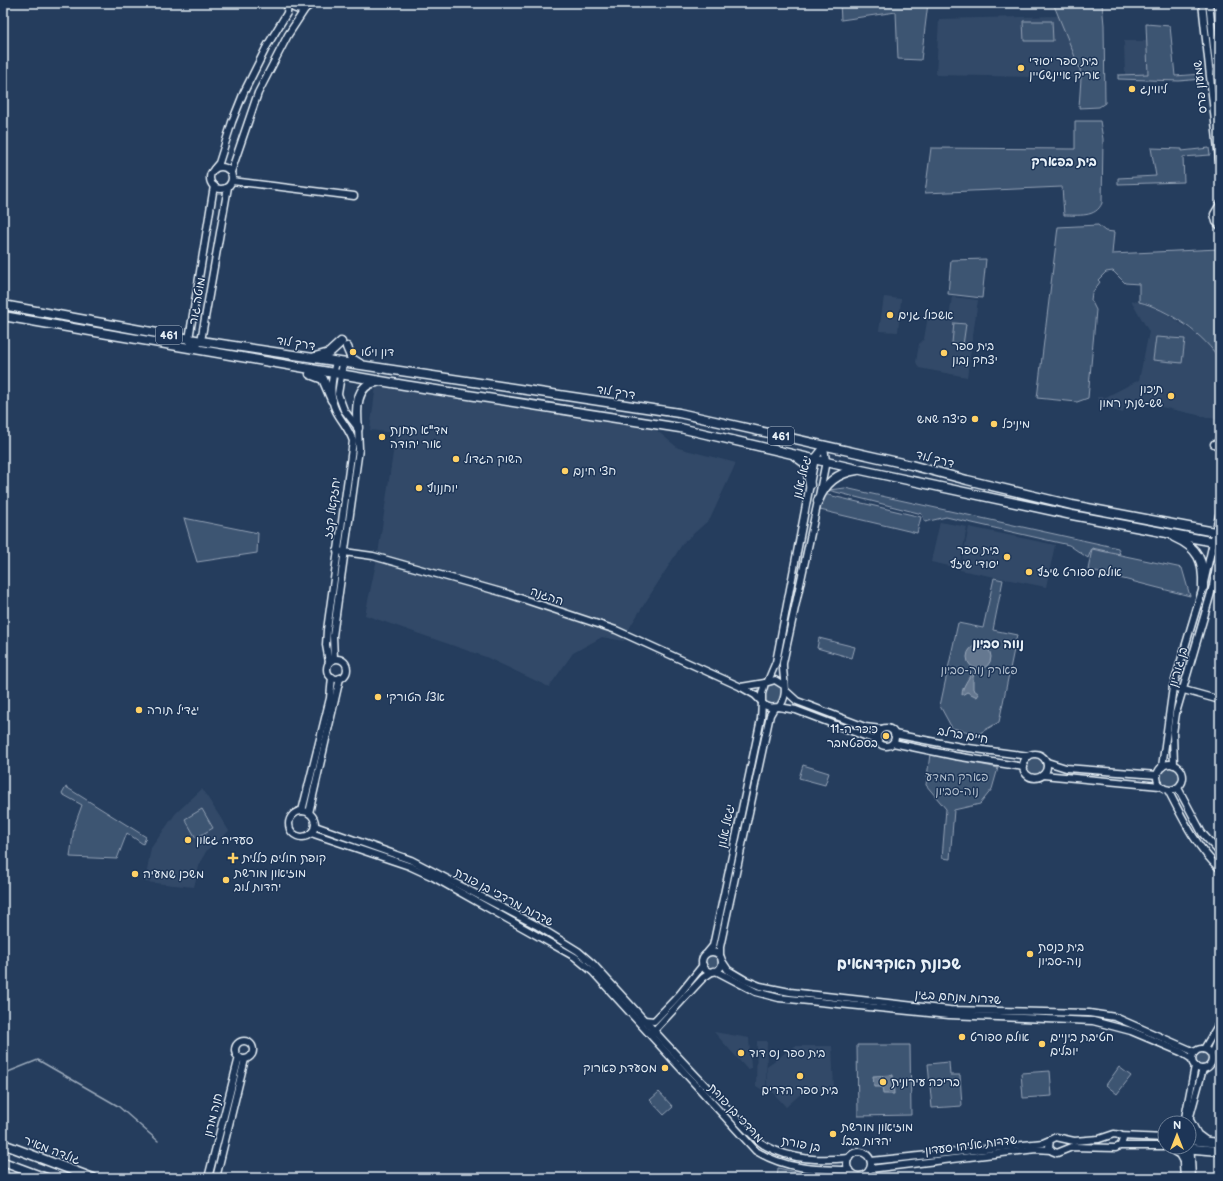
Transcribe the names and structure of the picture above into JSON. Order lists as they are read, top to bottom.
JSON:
{
  "streets": {
    "main road": ["461", "דרך לוד", "גולדה מאיר"],
    "street": [
      "שמעון פרס",
      "מוטה גור",
      "יגאל אלון",
      "יחזקאל קזז",
      "ההגנה",
      "בן גוריון",
      "חיים ברלב",
      "שדרות מרדכי בן פורת",
      "שדרות מנחם בגין",
      "מרדכי בן פורת",
      "חנה מרון",
      "בן פורת",
      "שדרות אליהו סעדון"
    ]
  },
  "crossings": [
    ["מוטה גור", "דרך לוד"],
    ["דרך לוד", "יגאל אלון"],
    ["דרך לוד", "יחזקאל קזז"],
    ["דרך לוד", "בן גוריון"],
    ["יגאל אלון", "ההגנה"],
    ["יגאל אלון", "שדרות מנחם בגין"],
    ["יחזקאל קזז", "ההגנה"],
    ["שדרות מרדכי בן פורת", "מרדכי בן פורת"],
    ["שדרות מרדכי בן פורת", "בן פורת"],
    ["מרדכי בן פורת", "בן פורת"],
    ["מרדכי בן פורת", "שדרות אליהו סעדון"],
    ["בן פורת", "שדרות אליהו סעדון"]
  ],
  "districts": ["בית בפארק", "נווה סביון", "שכונת האקדמאים"],
  "parks": ["פארק נוה-סביון", "פארק המדע נוה-סביון"],
  "places": {
    "other": [
      "בית ספר יסודי אריק איינשטיין",
      "ליווינג",
      "אשכול גנים",
      "דון ויטו",
      "בית ספר יצחק נבון",
      "תיכון שש-שנתי רמון",
      "פיצה שמש",
      "מיניכל",
      "מד\"א תחנת אור יהודה",
      "השוק הגדול",
      "חצי חינם",
      "יוחננוף",
      "בית ספר יסודי שיזף",
      "אולם ספורט שיזף",
      "אצל הטורקי",
      "יגדיל תורה",
      "כיכר ה-11 בספטמבר",
      "סעדיה גאון",
      "משכן שמעיה",
      "מוזיאון מורשת יהדות לוב",
      "בית כנסת נוה-סביון",
      "אולם ספורט",
      "חטיבת ביניים יובלים",
      "בית ספר נס דוד",
      "מסעדת פארוק",
      "בית ספר הדרים",
      "בריכה עירונית",
      "מוזיאון מורשת יהדות בבל"
    ],
    "health": ["קופת חולים כללית"]
  },
  "north": "top"
}
